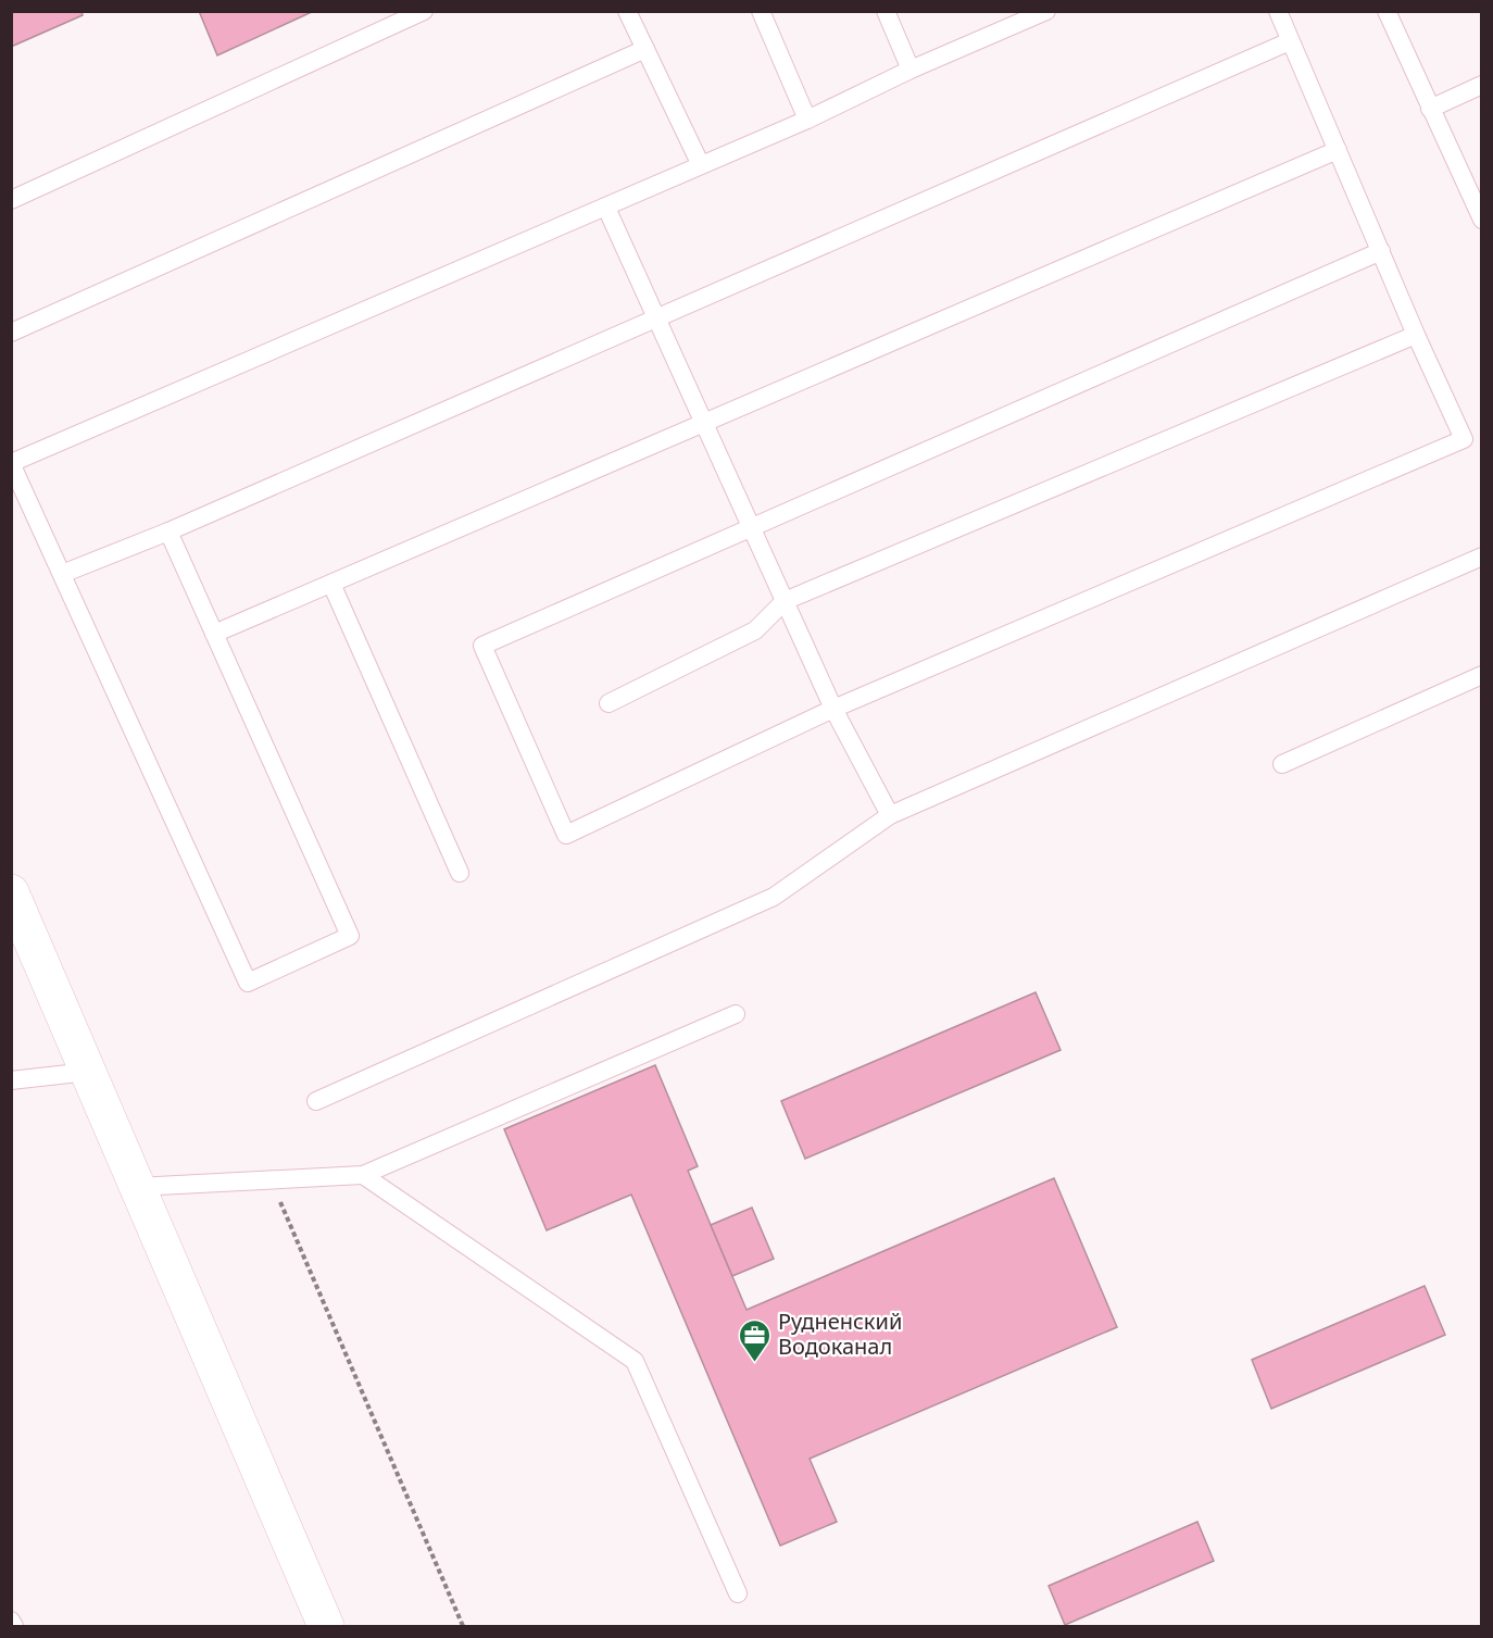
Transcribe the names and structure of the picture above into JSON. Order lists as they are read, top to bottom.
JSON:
{
  "places": {
    "office": ["Рудненский Водоканал"]
  }
}
